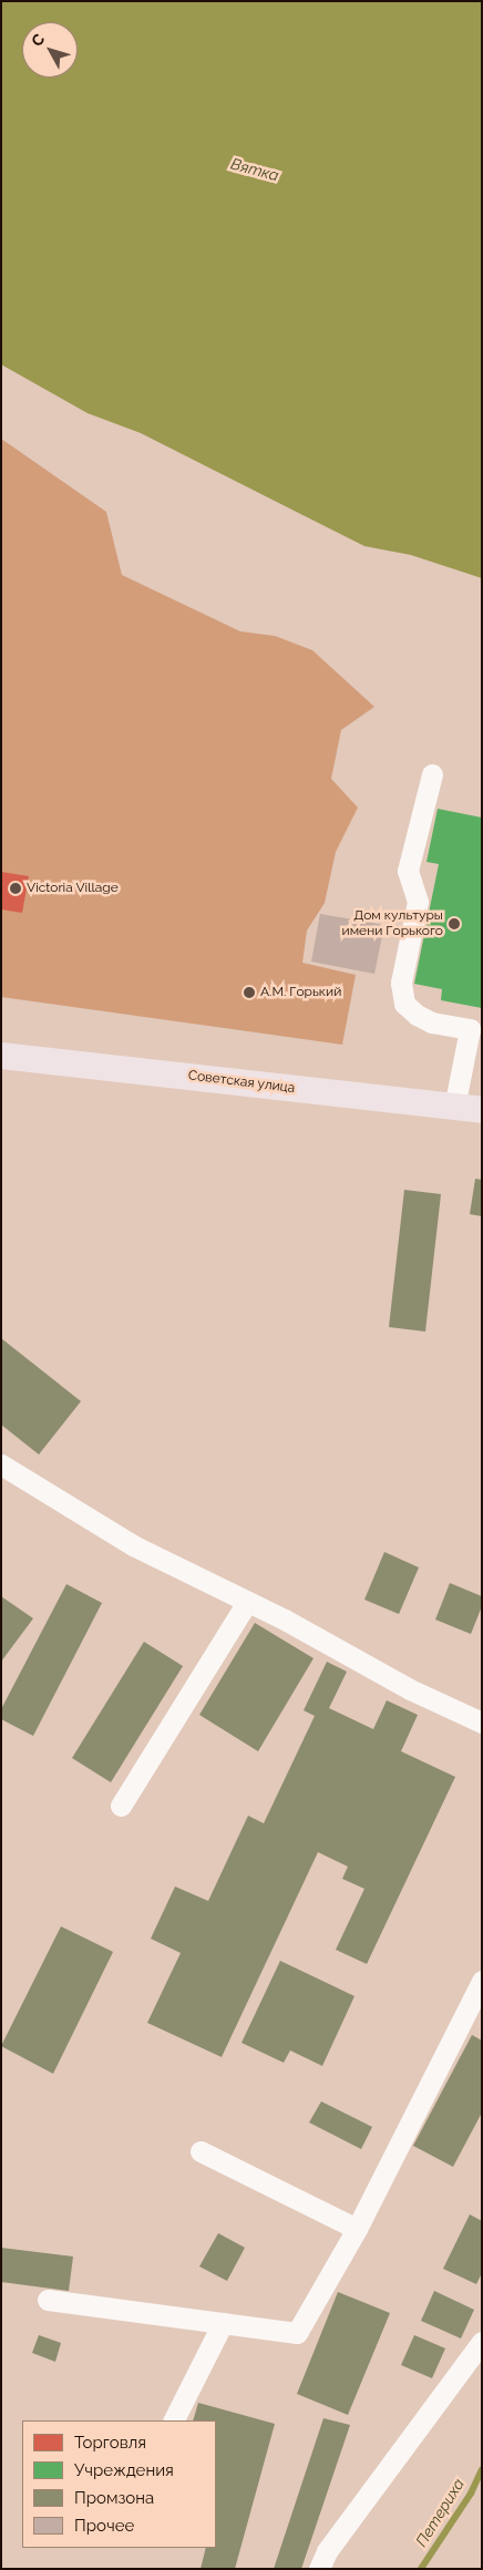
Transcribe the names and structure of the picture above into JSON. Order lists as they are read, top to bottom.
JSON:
{
  "streets": {
    "main road": ["Советская улица"]
  },
  "water": ["Вятка", "Петериха"],
  "places": ["Victoria Village", "Дом культуры имени Горького", "А.М. Горький"],
  "legend": [
    "Торговля",
    "Учреждения",
    "Промзона",
    "Прочее"
  ],
  "north": "top left"
}
